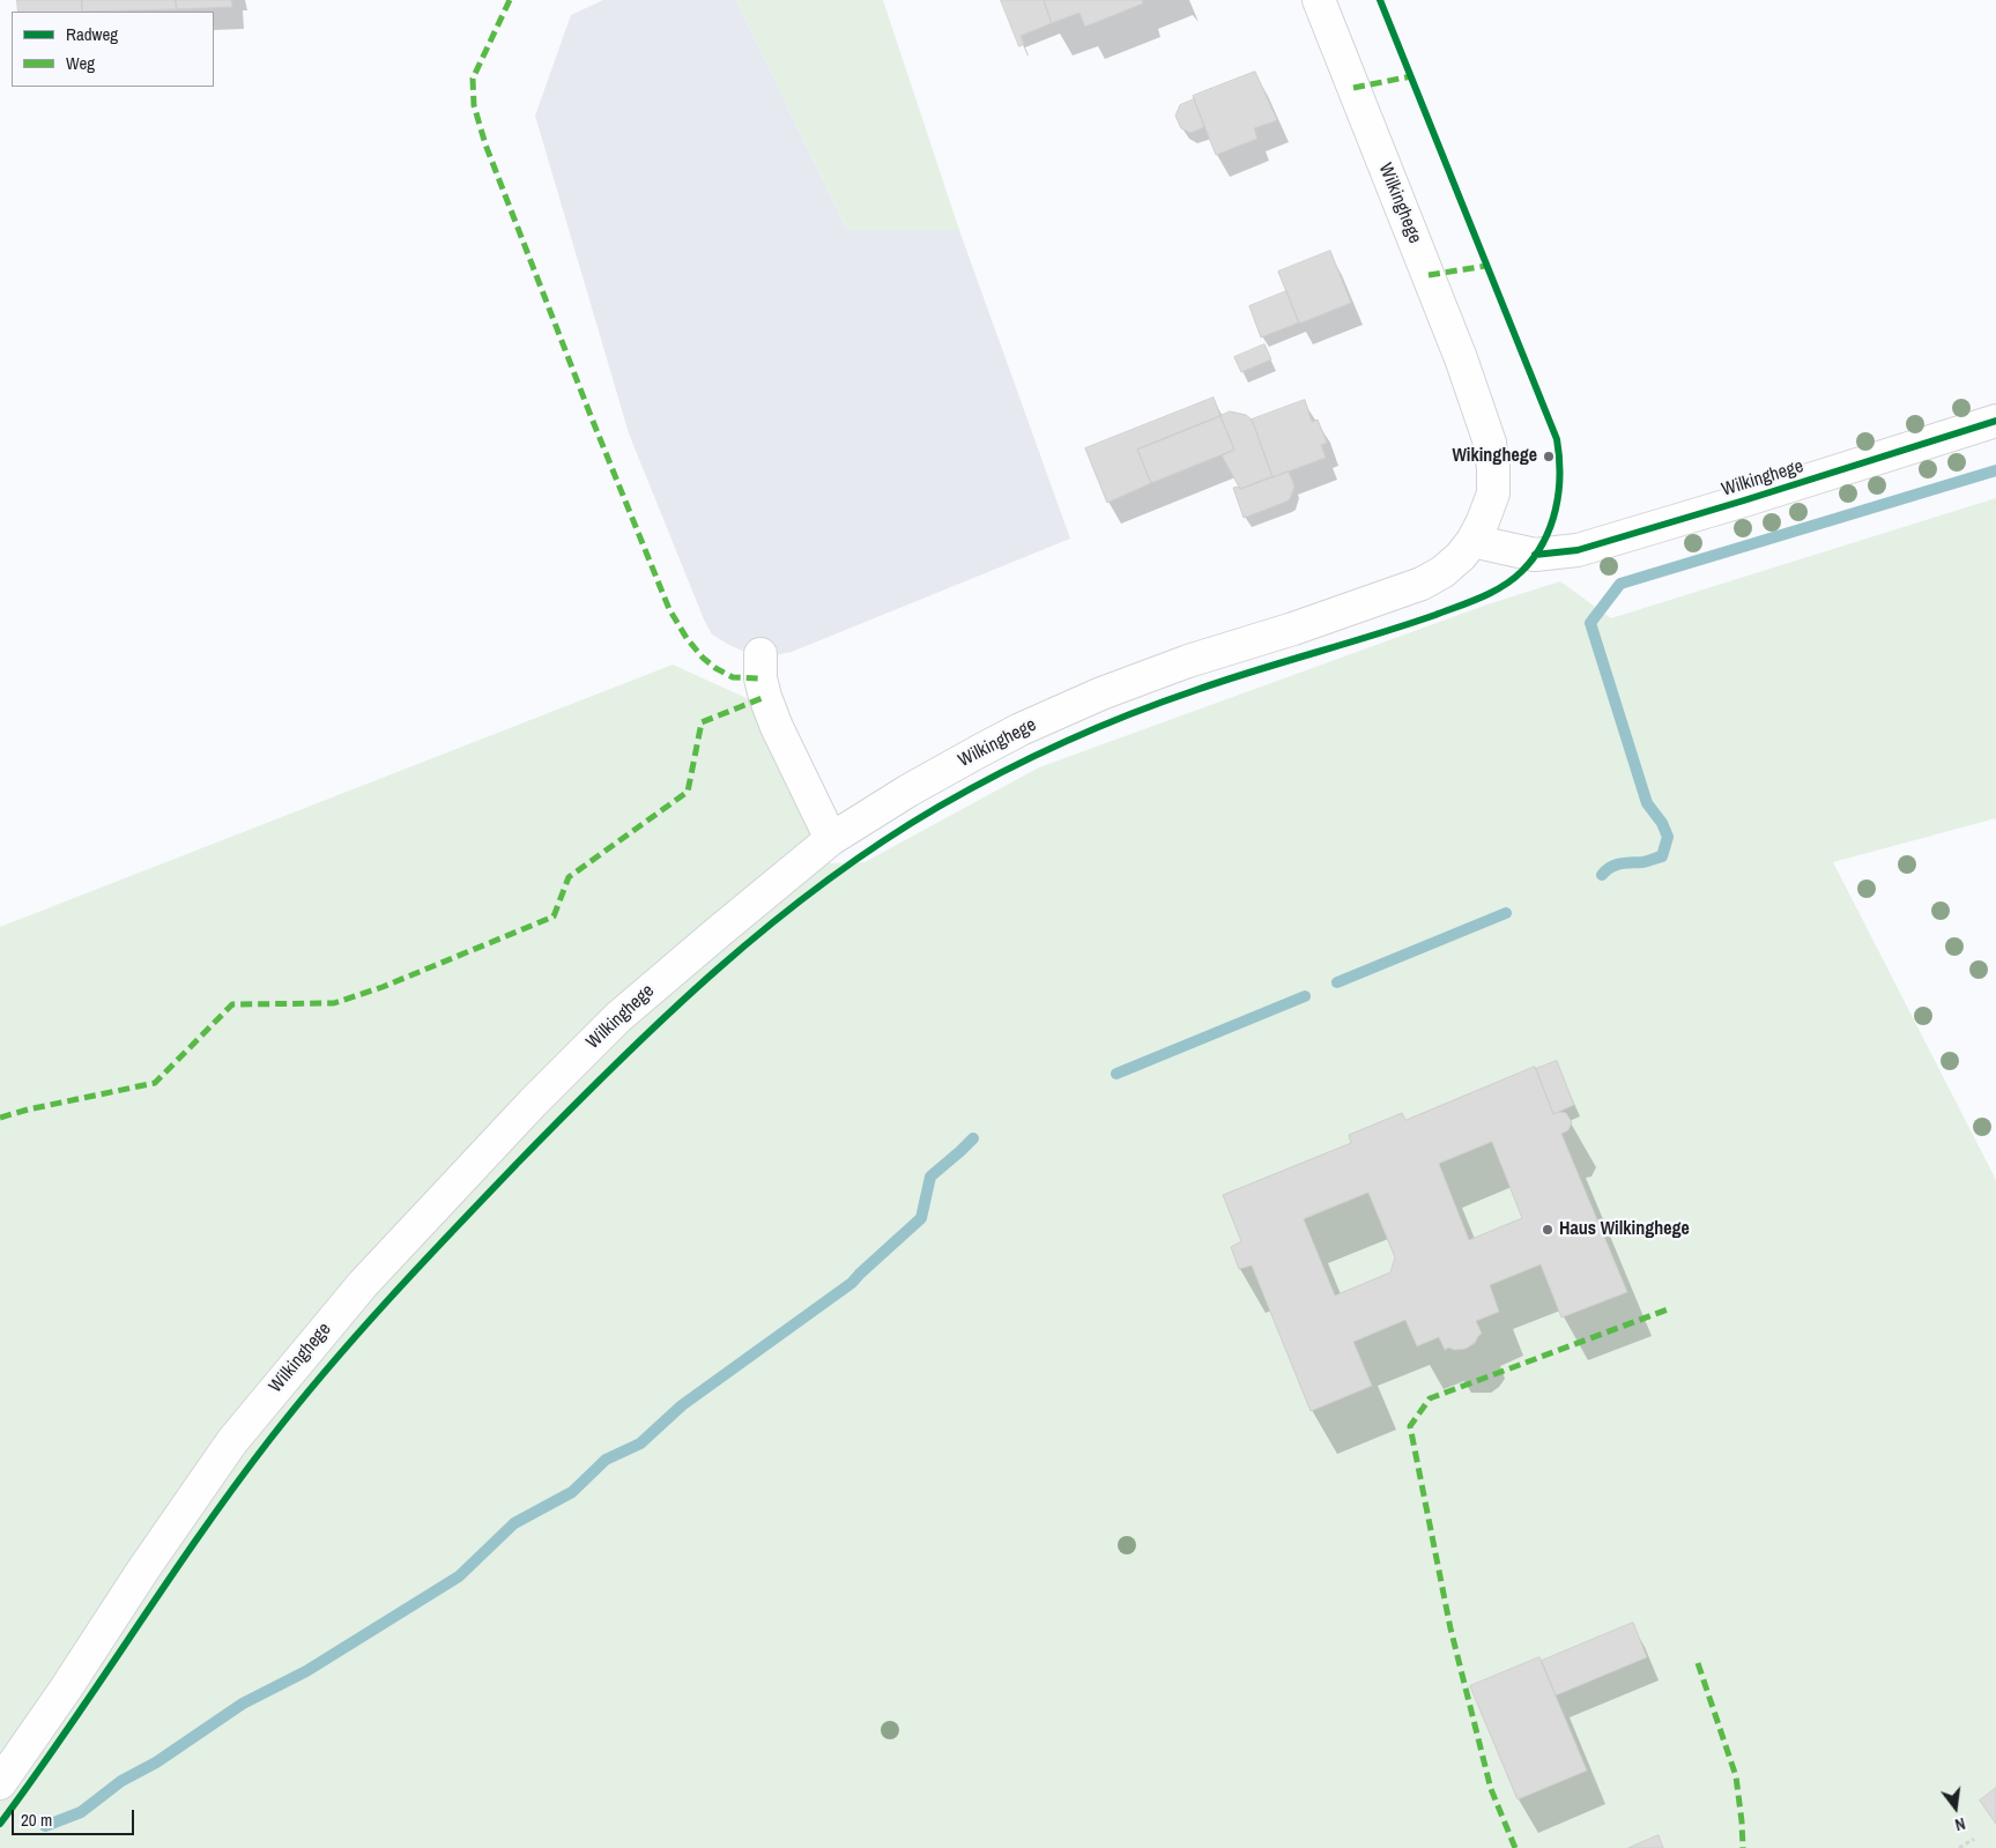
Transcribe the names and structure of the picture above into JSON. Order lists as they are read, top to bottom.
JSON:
{
  "streets": {
    "street": ["Wilkinghege"]
  },
  "places": ["Wikinghege", "Haus Wilkinghege"],
  "legend": ["Radweg", "Weg"],
  "scale_bar": "20 m",
  "north": "bottom"
}
